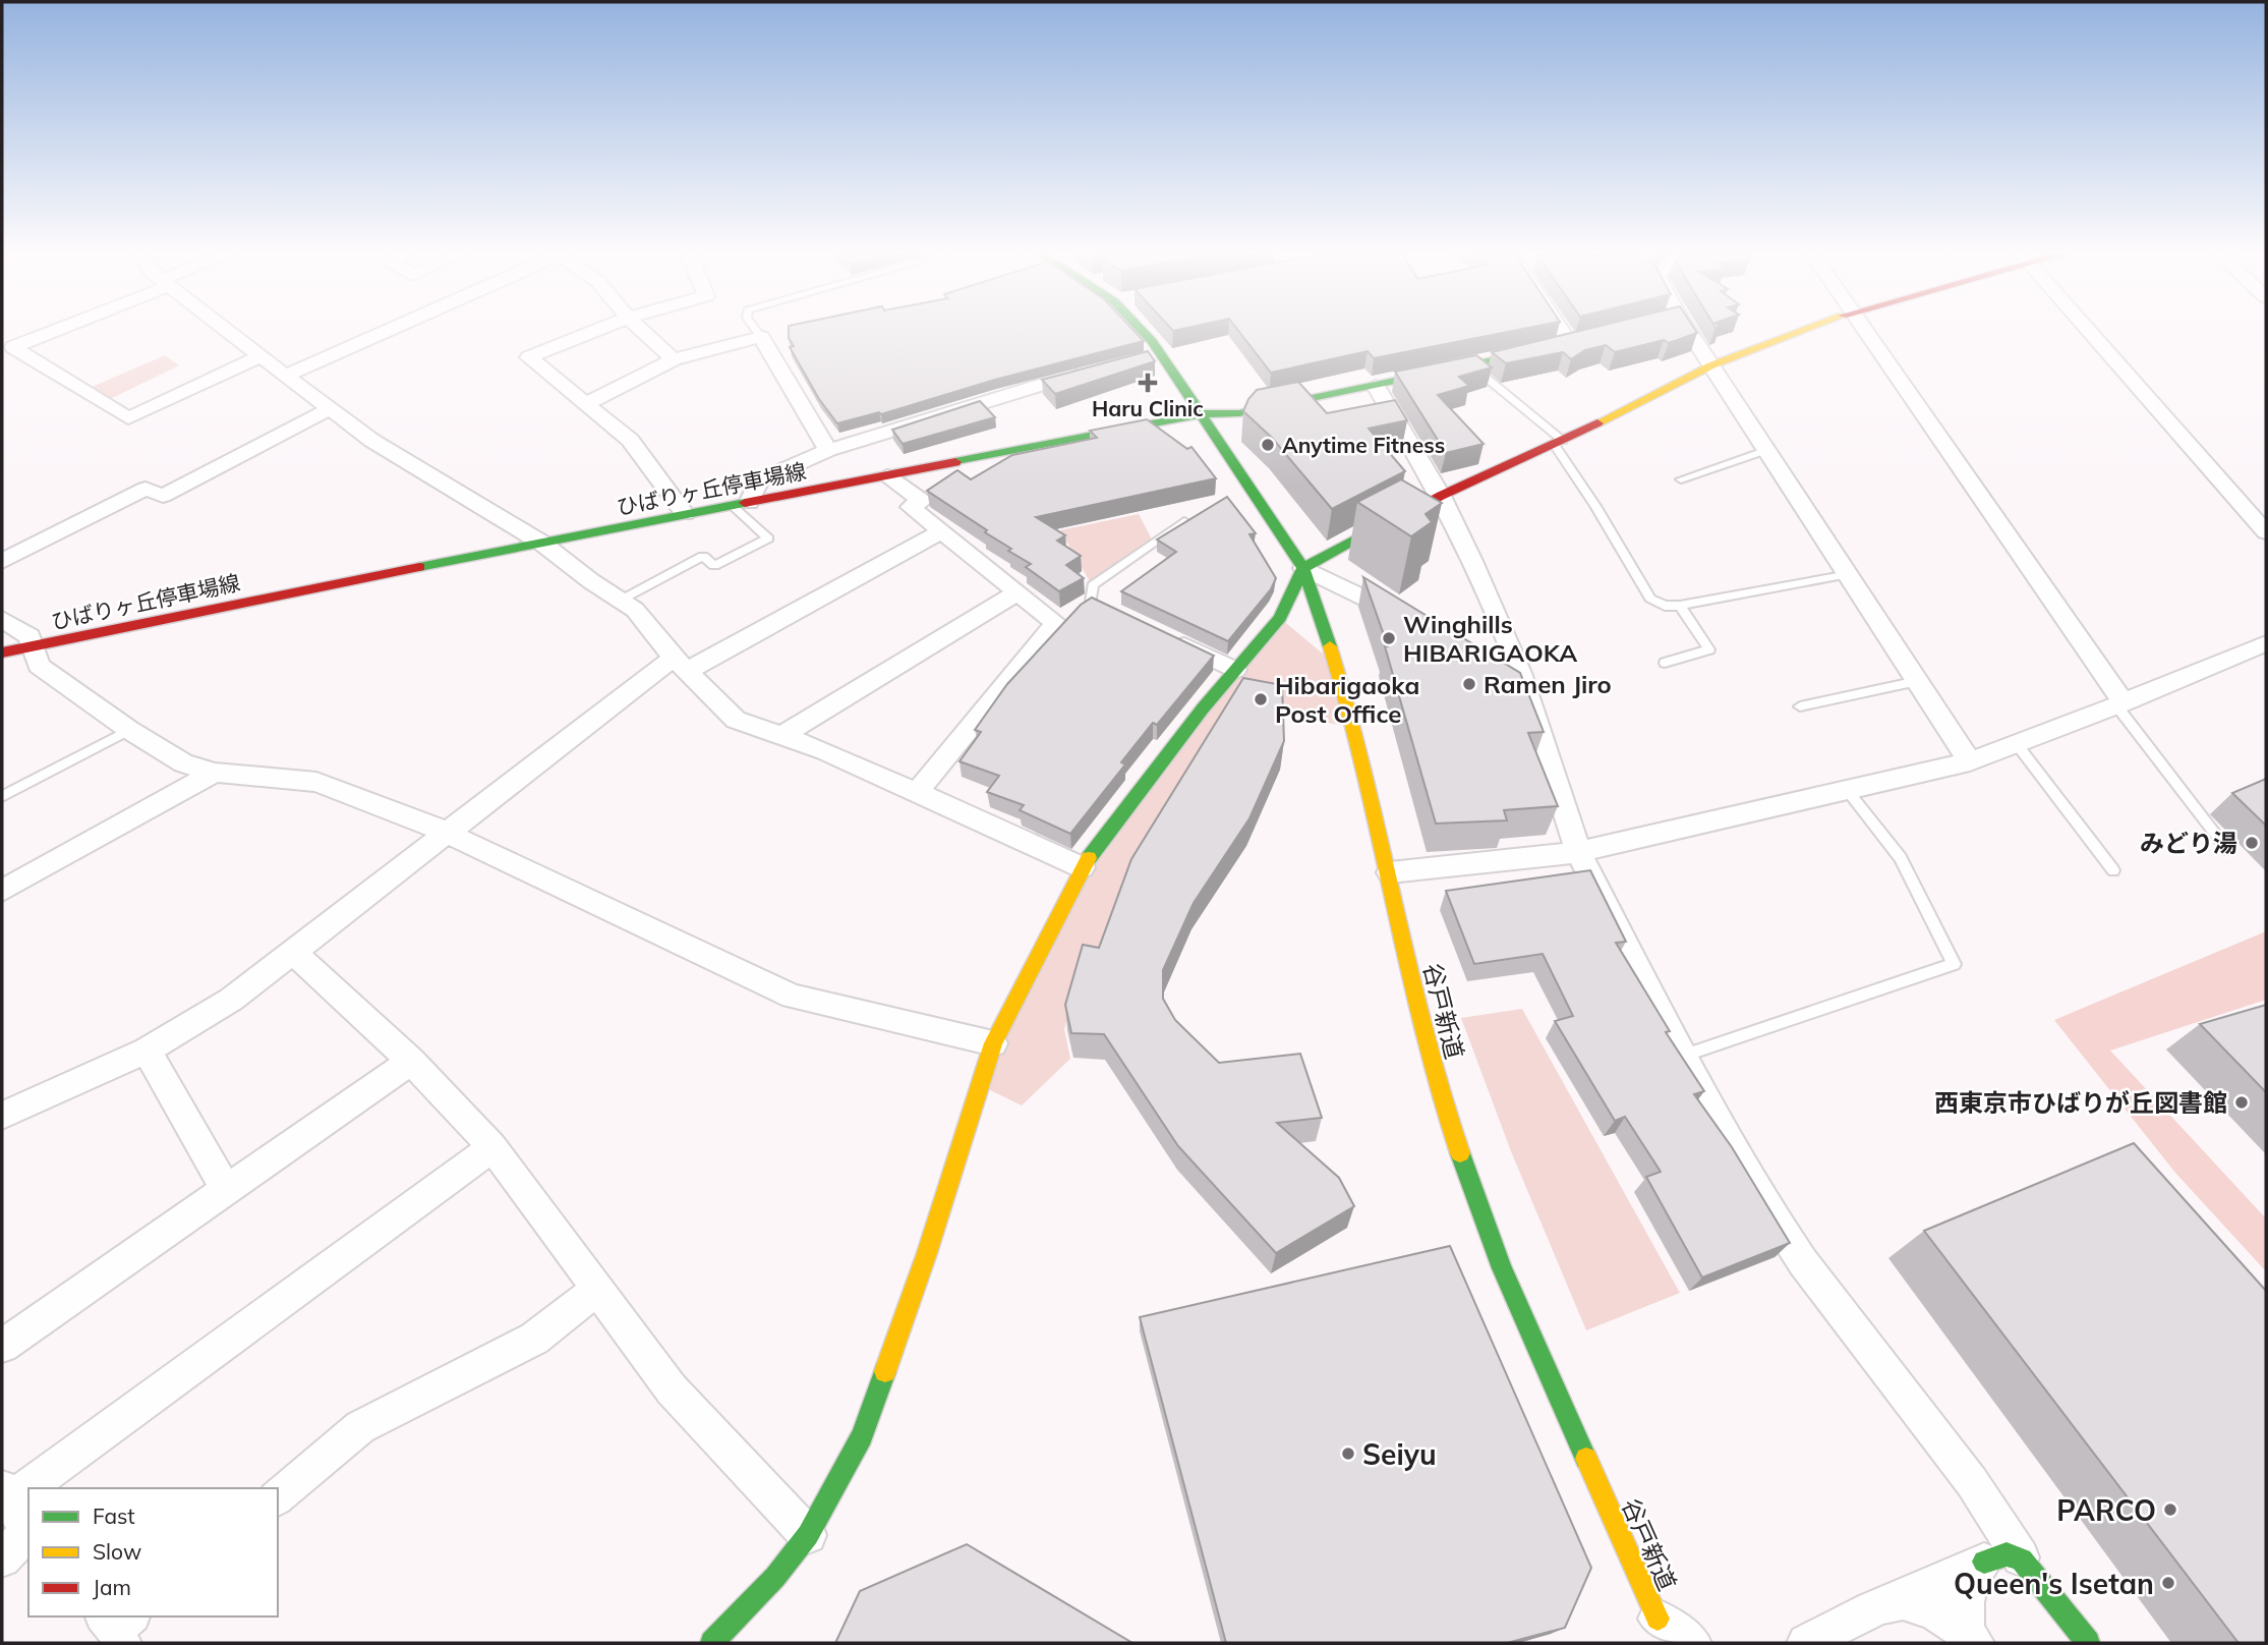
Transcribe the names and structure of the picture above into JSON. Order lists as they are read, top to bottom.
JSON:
{
  "streets": {
    "main road": ["ひばりヶ丘停車場線", "谷戸新道"]
  },
  "crossings": [
    ["ひばりヶ丘停車場線", "谷戸新道"]
  ],
  "places": {
    "health": ["Haru Clinic"],
    "other": [
      "Anytime Fitness",
      "Winghills HIBARIGAOKA",
      "Ramen Jiro",
      "Hibarigaoka Post Office",
      "みどり湯",
      "西東京市ひばりが丘図書館",
      "Seiyu",
      "PARCO",
      "Queen's Isetan"
    ]
  },
  "legend": ["Fast", "Slow", "Jam"]
}
